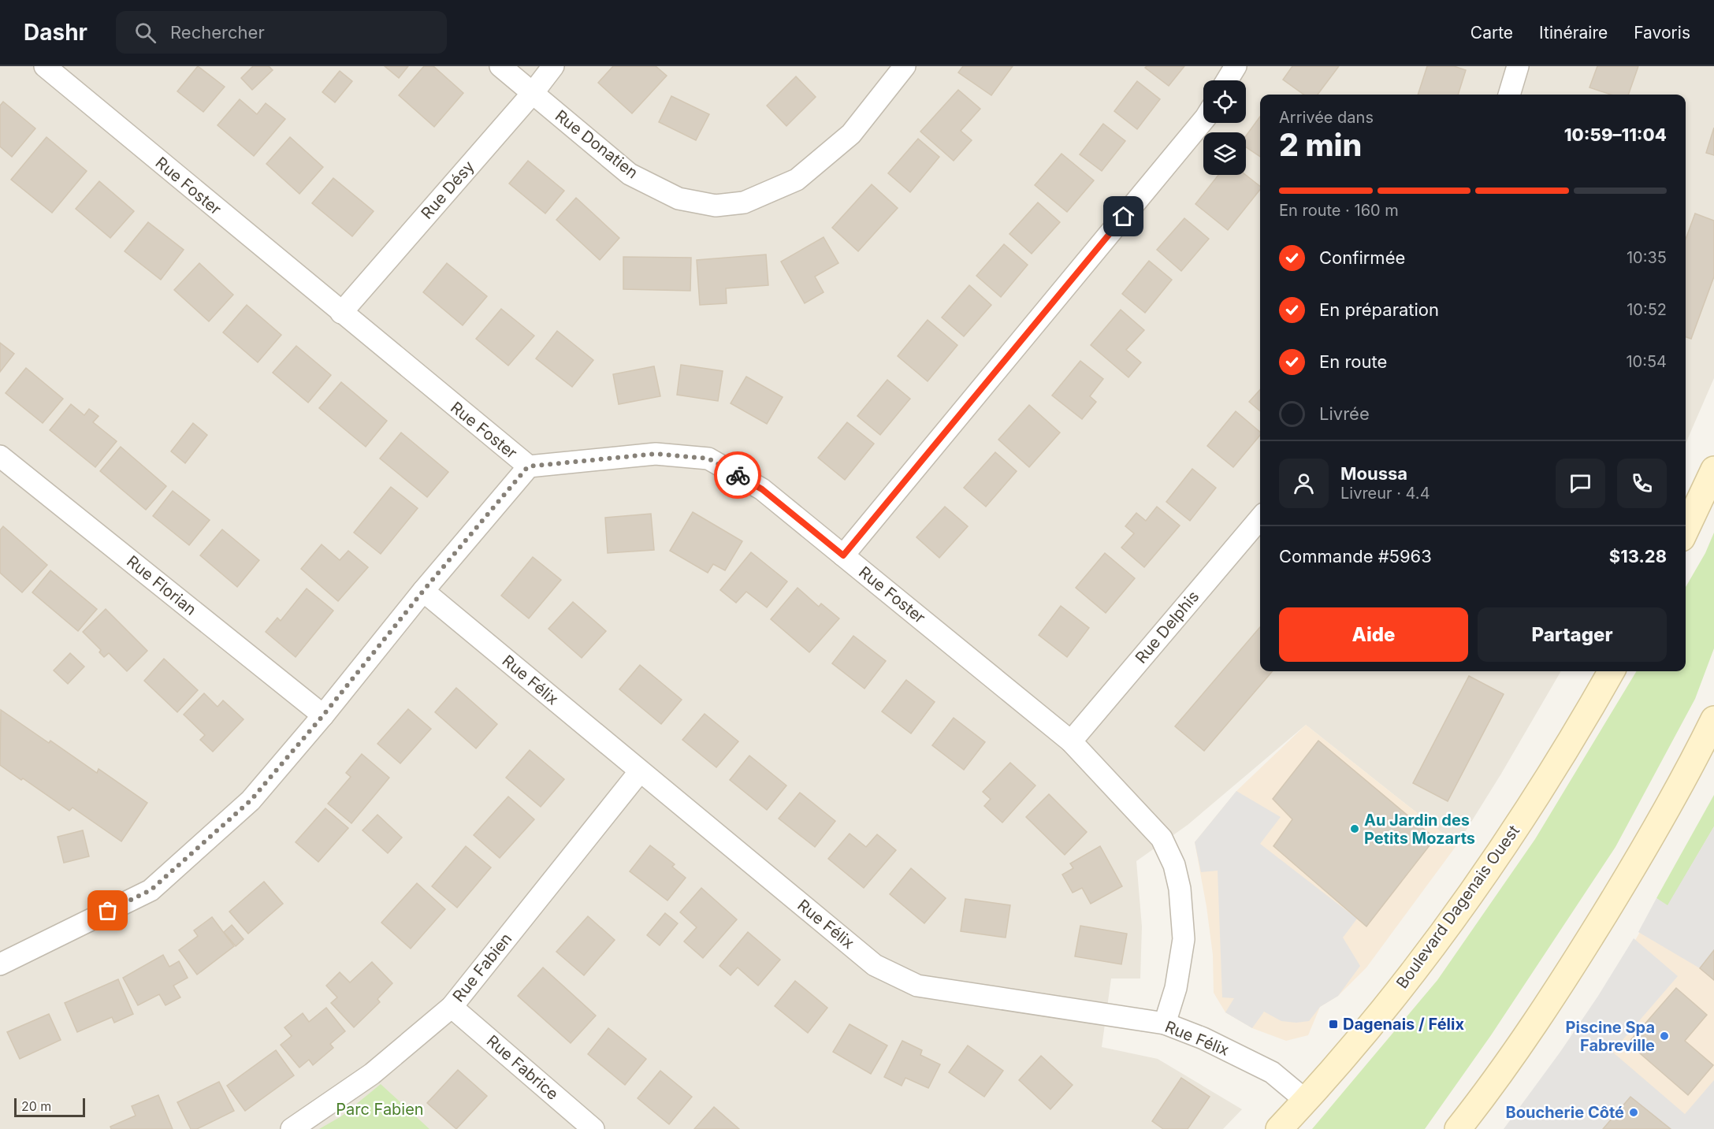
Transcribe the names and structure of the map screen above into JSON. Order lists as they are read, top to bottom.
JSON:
{
  "streets": {
    "main road": ["Boulevard Dagenais Ouest"],
    "street": [
      "Rue Donatien",
      "Rue Foster",
      "Rue Désy",
      "Rue Florian",
      "Rue Delphis",
      "Rue Félix",
      "Rue Fabien",
      "Rue Fabrice"
    ]
  },
  "crossings": [
    ["Rue Donatien", "Rue Désy"],
    ["Rue Foster", "Rue Désy"],
    ["Rue Foster", "Rue Delphis"],
    ["Rue Foster", "Rue Félix"],
    ["Rue Félix", "Boulevard Dagenais Ouest"],
    ["Rue Félix", "Rue Fabien"],
    ["Rue Fabien", "Rue Fabrice"]
  ],
  "parks": ["Parc Fabien"],
  "places": {
    "other": ["Au Jardin des Petits Mozarts", "Piscine Spa Fabreville", "Boucherie Côté"],
    "transit": ["Dagenais / Félix"]
  },
  "scale_bar": "20 m",
  "page": {
    "header": "Dashr",
    "search": "Rechercher",
    "nav": ["Carte", "Itinéraire", "Favoris"],
    "heading": ["2 min", "Arrivée dans", "10:59–11:04"],
    "panel": [
      "Moussa",
      "Livreur · 4.4",
      "Commande #5963",
      "$13.28"
    ],
    "bar": "En route · 160 m",
    "list": [
      ["Confirmée", "10:35"],
      ["En préparation", "10:52"],
      ["En route", "10:54"],
      "Livrée"
    ],
    "buttons": ["Aide", "Partager"],
    "scale": "20 m"
  }
}
